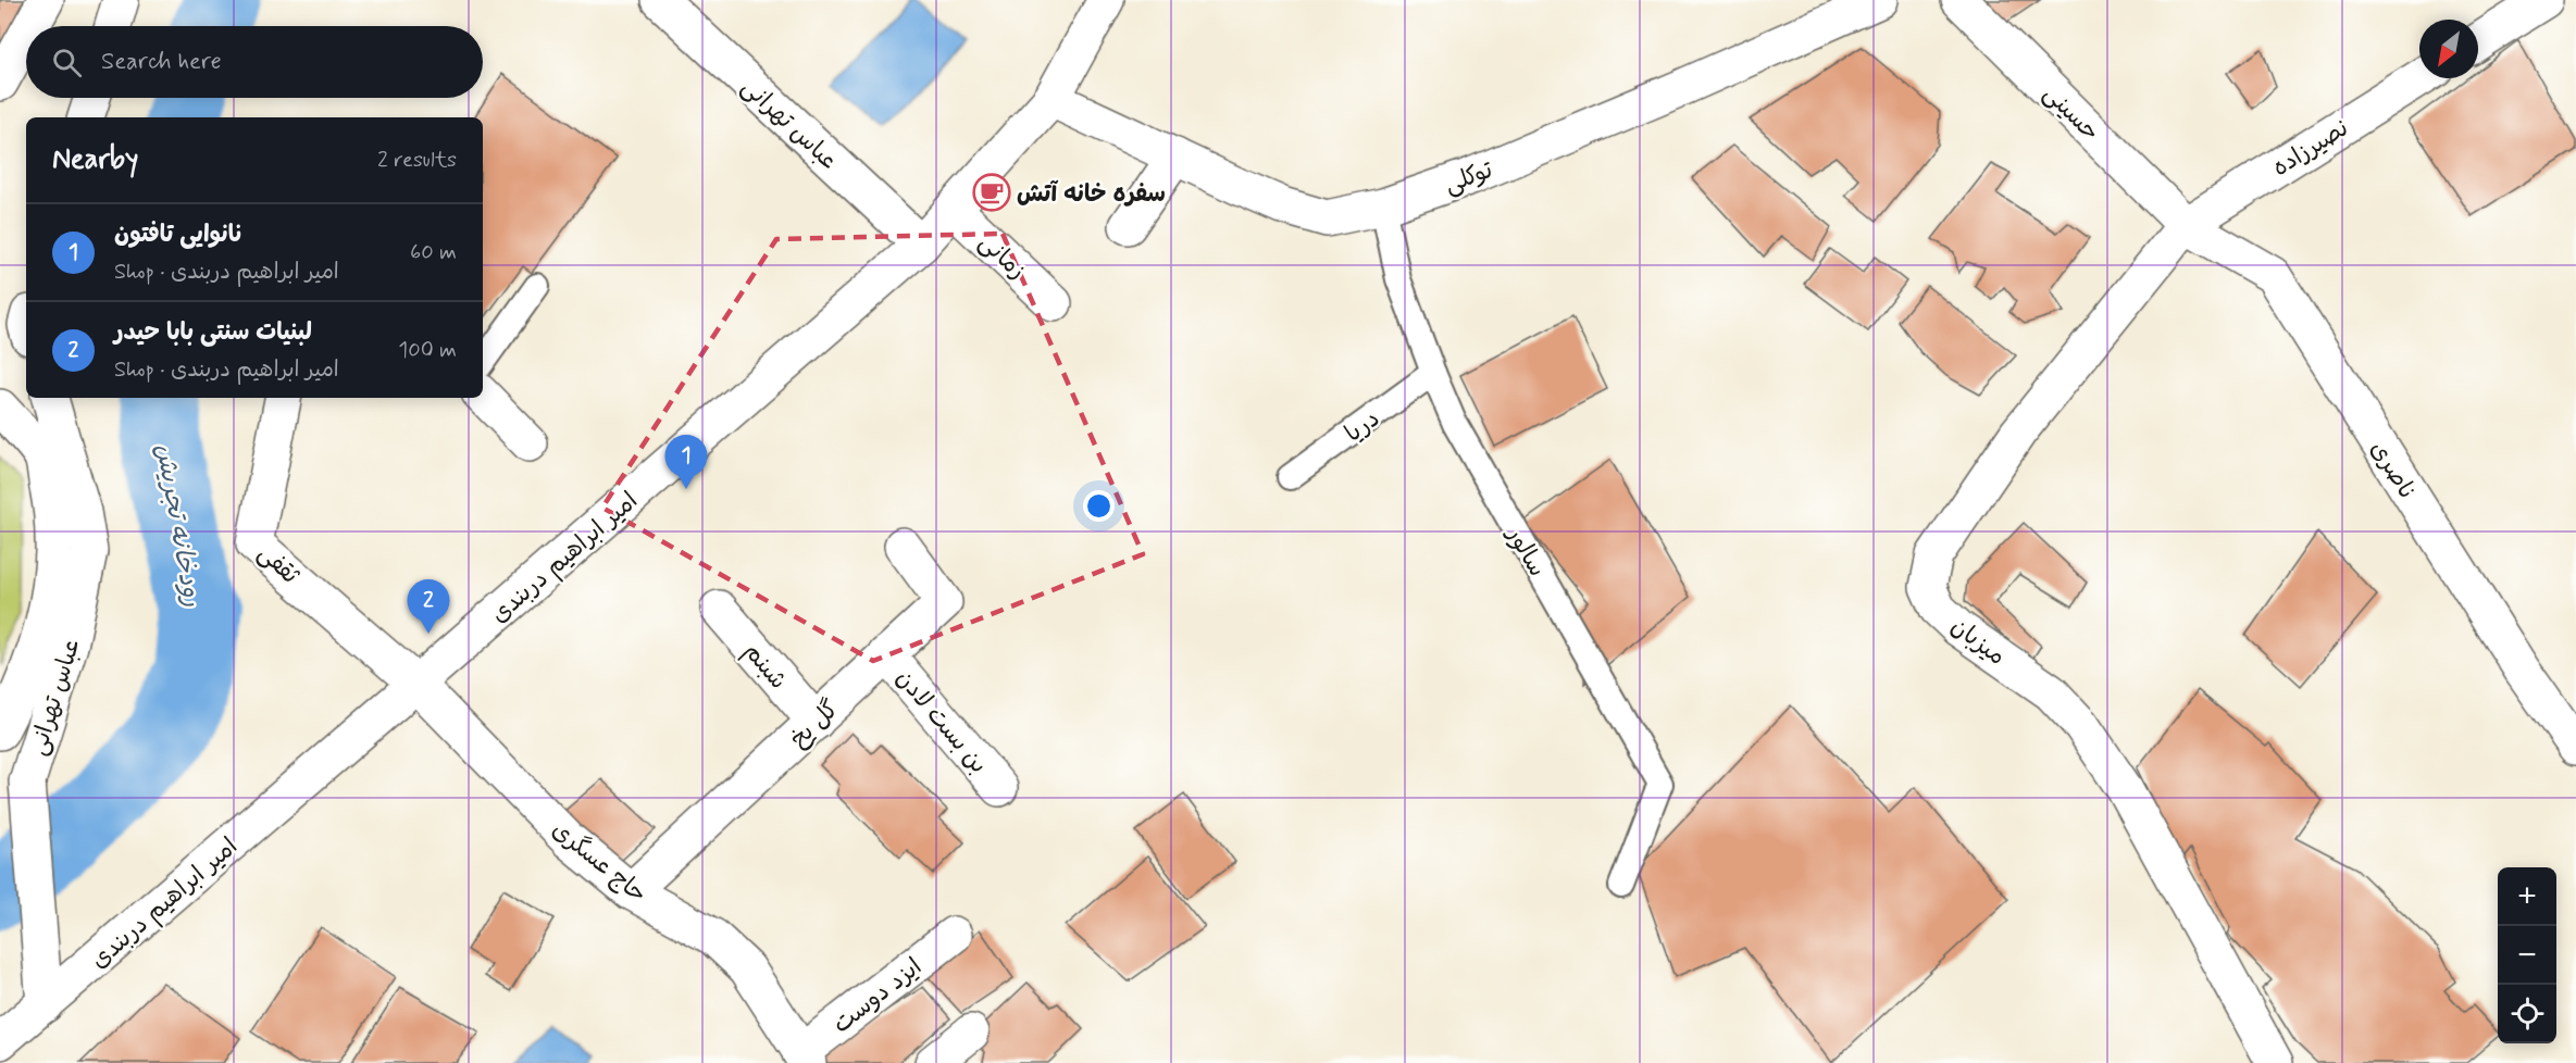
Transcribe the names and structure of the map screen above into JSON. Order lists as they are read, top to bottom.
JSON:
{
  "streets": {
    "street": [
      "حسینی",
      "عباس تهرانی",
      "نصیرزاده",
      "توکلی",
      "زمانی",
      "ناصری",
      "امیر ابراهیم دربندی",
      "ثقفی",
      "میزبان",
      "شبنم",
      "بن بست لادن",
      "گل یخ",
      "حاج عسگری",
      "ایزد دوست"
    ],
    "lane": ["دریا", "سالور"]
  },
  "crossings": [
    ["حسینی", "نصیرزاده"],
    ["حسینی", "ناصری"],
    ["حسینی", "میزبان"],
    ["عباس تهرانی", "امیر ابراهیم دربندی"],
    ["نصیرزاده", "ناصری"],
    ["نصیرزاده", "میزبان"],
    ["توکلی", "سالور"],
    ["توکلی", "امیر ابراهیم دربندی"],
    ["زمانی", "امیر ابراهیم دربندی"],
    ["دریا", "سالور"],
    ["ناصری", "میزبان"],
    ["امیر ابراهیم دربندی", "ثقفی"],
    ["امیر ابراهیم دربندی", "حاج عسگری"],
    ["ثقفی", "حاج عسگری"],
    ["شبنم", "گل یخ"],
    ["بن بست لادن", "گل یخ"],
    ["گل یخ", "حاج عسگری"],
    ["حاج عسگری", "ایزد دوست"]
  ],
  "water": ["رودخانه تجریش"],
  "places": {
    "cafe": ["سفره خانه آتش"]
  },
  "north": "bottom left",
  "page": {
    "search": "Search here",
    "heading": ["Nearby", "2 results"],
    "list": [
      {
        "mark": "1",
        "name": "نانوایی تافتون",
        "note": "Shop · امیر ابراهیم دربندی",
        "value": "60 m"
      },
      {
        "mark": "2",
        "name": "لبنیات سنتی بابا حیدر",
        "note": "Shop · امیر ابراهیم دربندی",
        "value": "100 m"
      }
    ],
    "pins": ["1", "2"],
    "map_buttons": ["+", "−"]
  }
}
